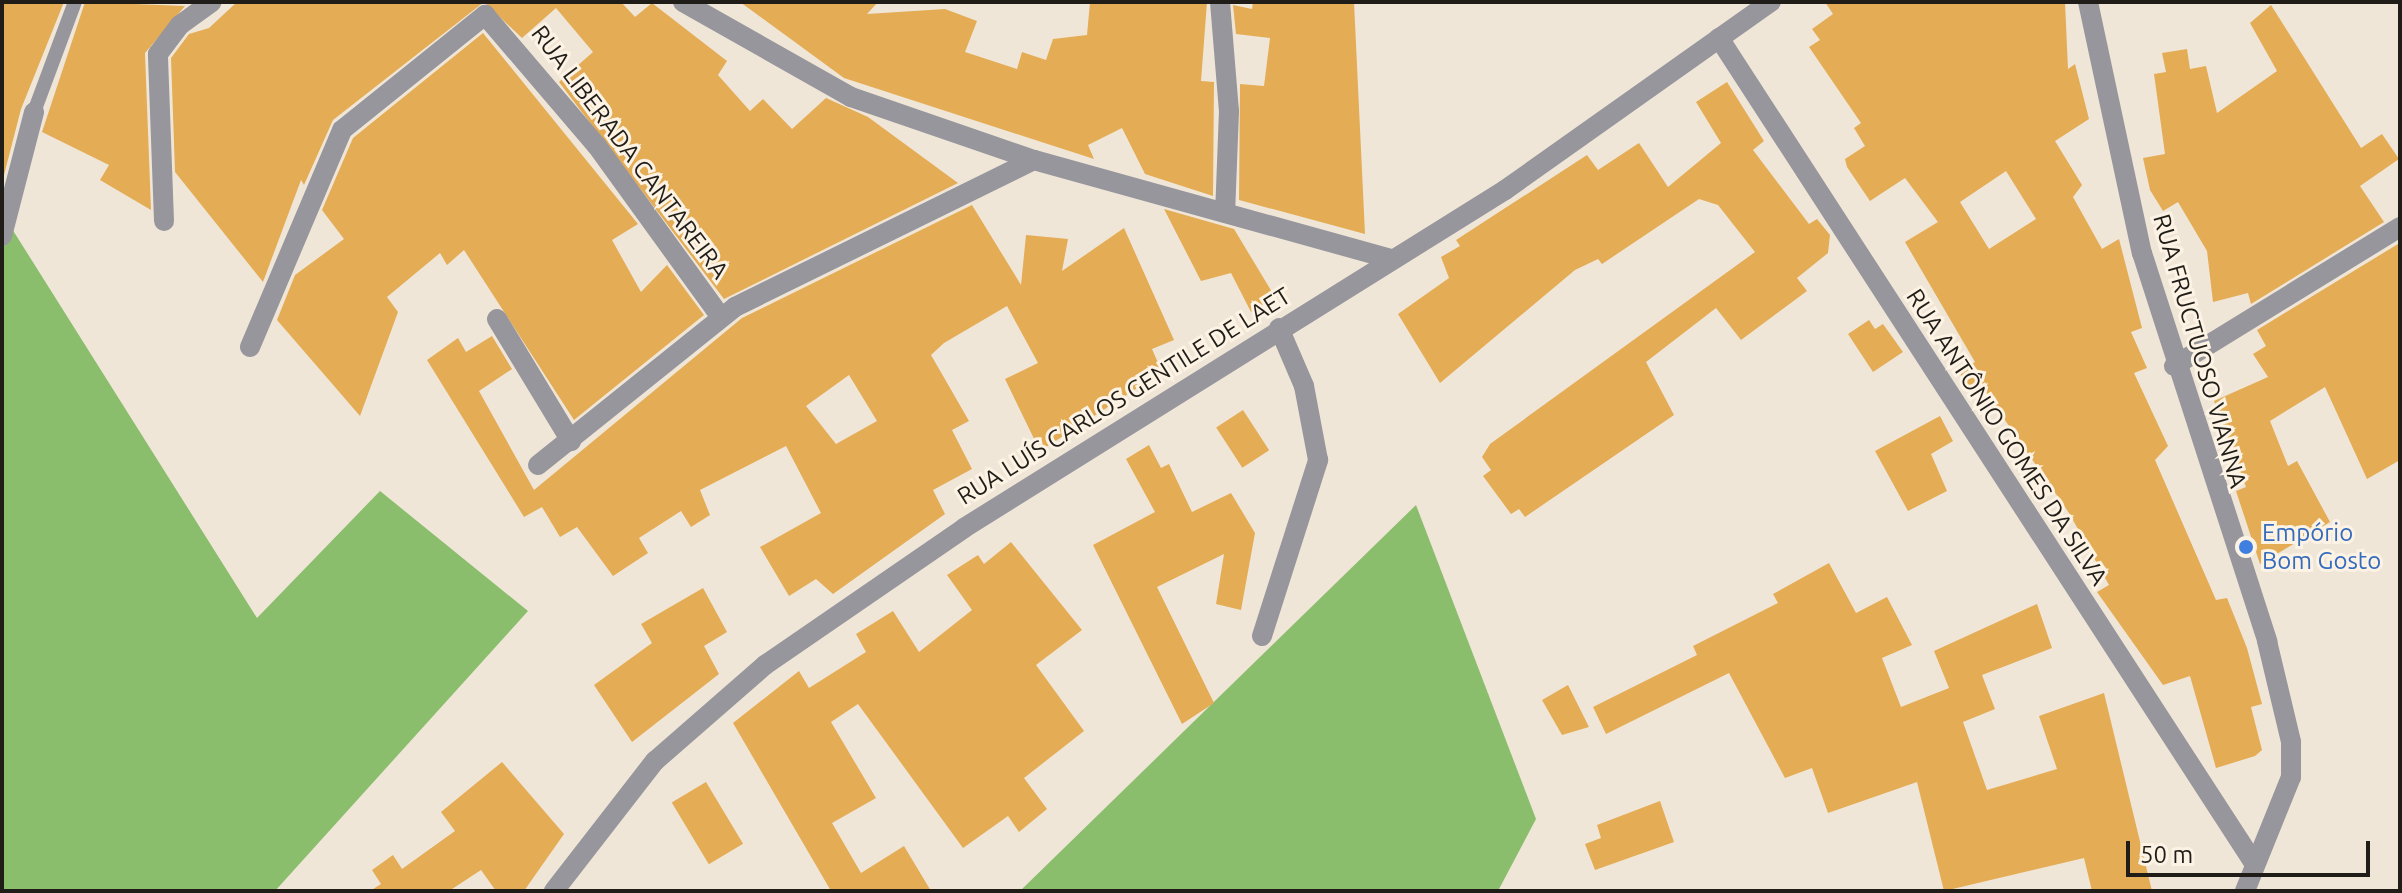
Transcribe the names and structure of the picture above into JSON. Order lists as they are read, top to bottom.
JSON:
{
  "streets": {
    "street": [
      "RUA LIBERADA CANTAREIRA",
      "RUA FRUCTUOSO VIANNA",
      "RUA LUÍS CARLOS GENTILE DE LAET",
      "RUA ANTÔNIO GOMES DA SILVA"
    ]
  },
  "crossings": [
    ["RUA FRUCTUOSO VIANNA", "RUA ANTÔNIO GOMES DA SILVA"],
    ["RUA LUÍS CARLOS GENTILE DE LAET", "RUA ANTÔNIO GOMES DA SILVA"]
  ],
  "places": ["Empório Bom Gosto"],
  "scale_bar": "50 m"
}
